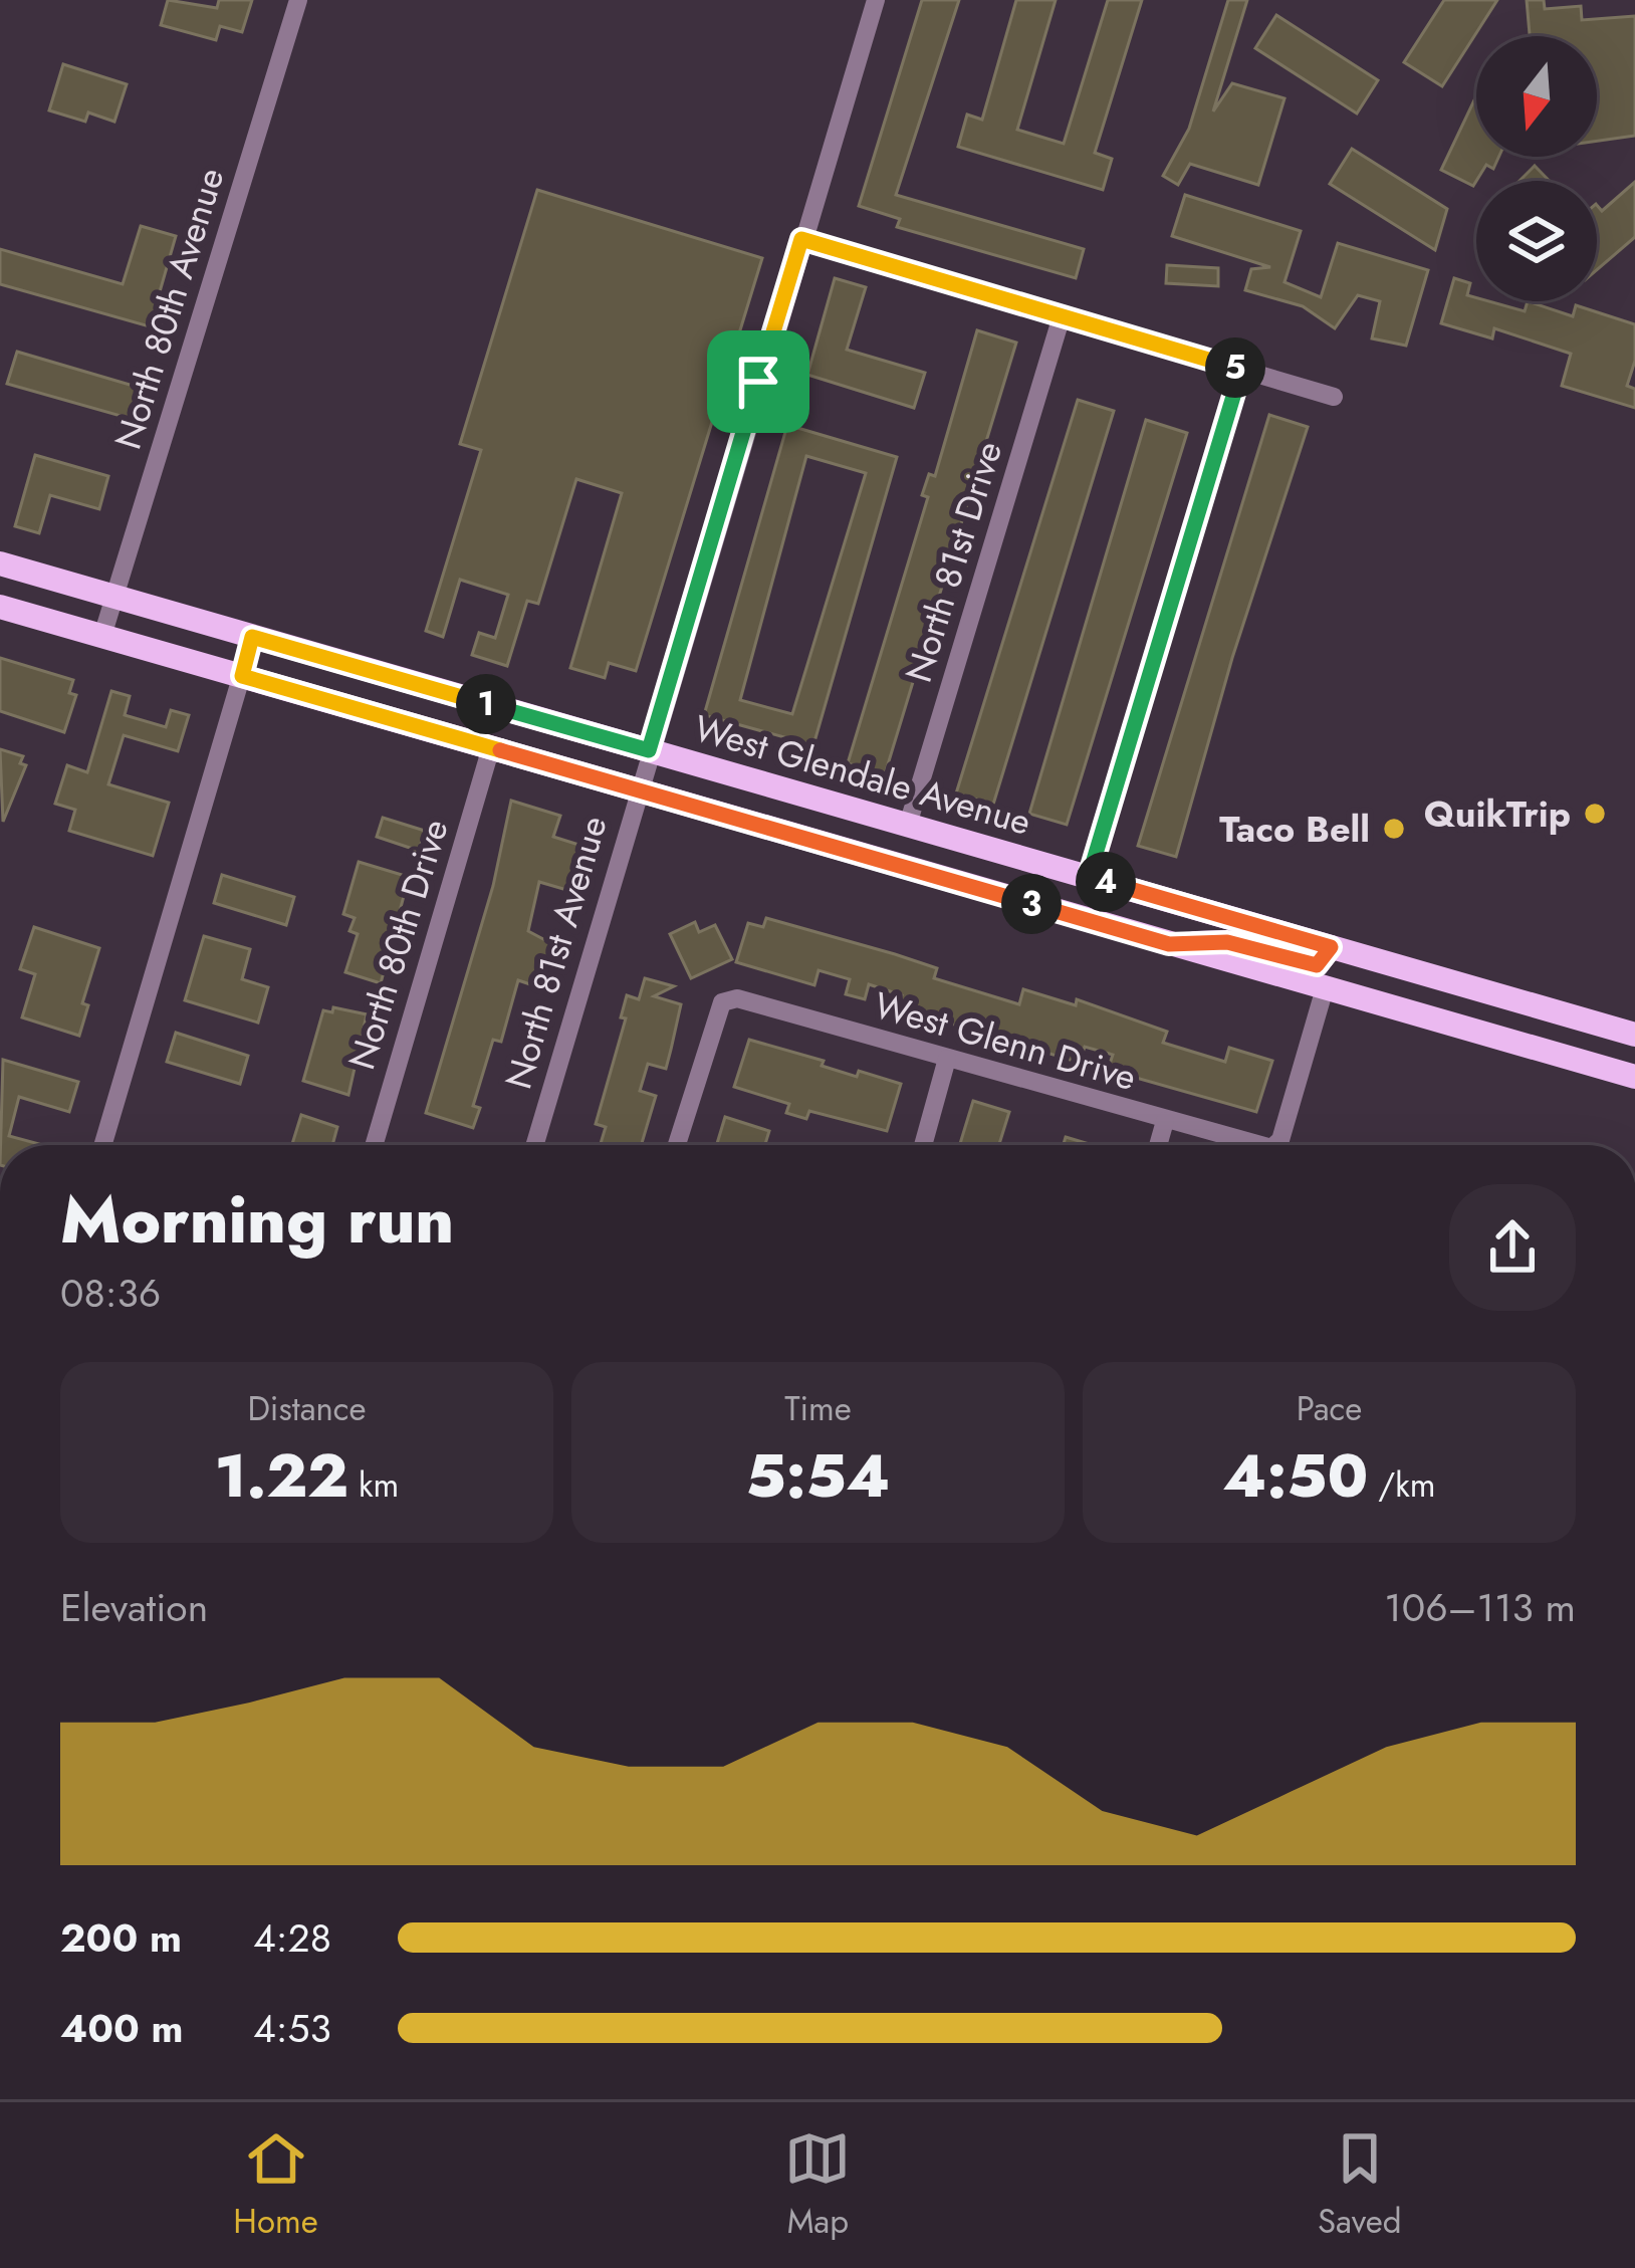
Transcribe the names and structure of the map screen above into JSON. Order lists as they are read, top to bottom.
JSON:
{
  "streets": {
    "main road": ["West Glendale Avenue"],
    "street": [
      "North 80th Avenue",
      "North 81st Drive",
      "North 80th Drive",
      "North 81st Avenue",
      "West Glenn Drive"
    ]
  },
  "crossings": [
    ["North 80th Avenue", "West Glendale Avenue"],
    ["North 81st Drive", "West Glendale Avenue"],
    ["West Glendale Avenue", "North 81st Avenue"]
  ],
  "places": ["QuikTrip", "Taco Bell"],
  "north": "bottom",
  "page": {
    "pins": [
      "5",
      "1",
      "4",
      "3"
    ],
    "heading": ["Morning run", "08:36"],
    "stats": [
      ["Distance", "1.22 km"],
      ["Time", "5:54"],
      ["Pace", "4:50 /km"]
    ],
    "chart": ["Elevation", "106–113 m"],
    "list": [
      {
        "name": "200 m",
        "note": "4:28"
      },
      {
        "name": "400 m",
        "note": "4:53"
      }
    ],
    "tabs": ["Home", "Map", "Saved"]
  }
}
